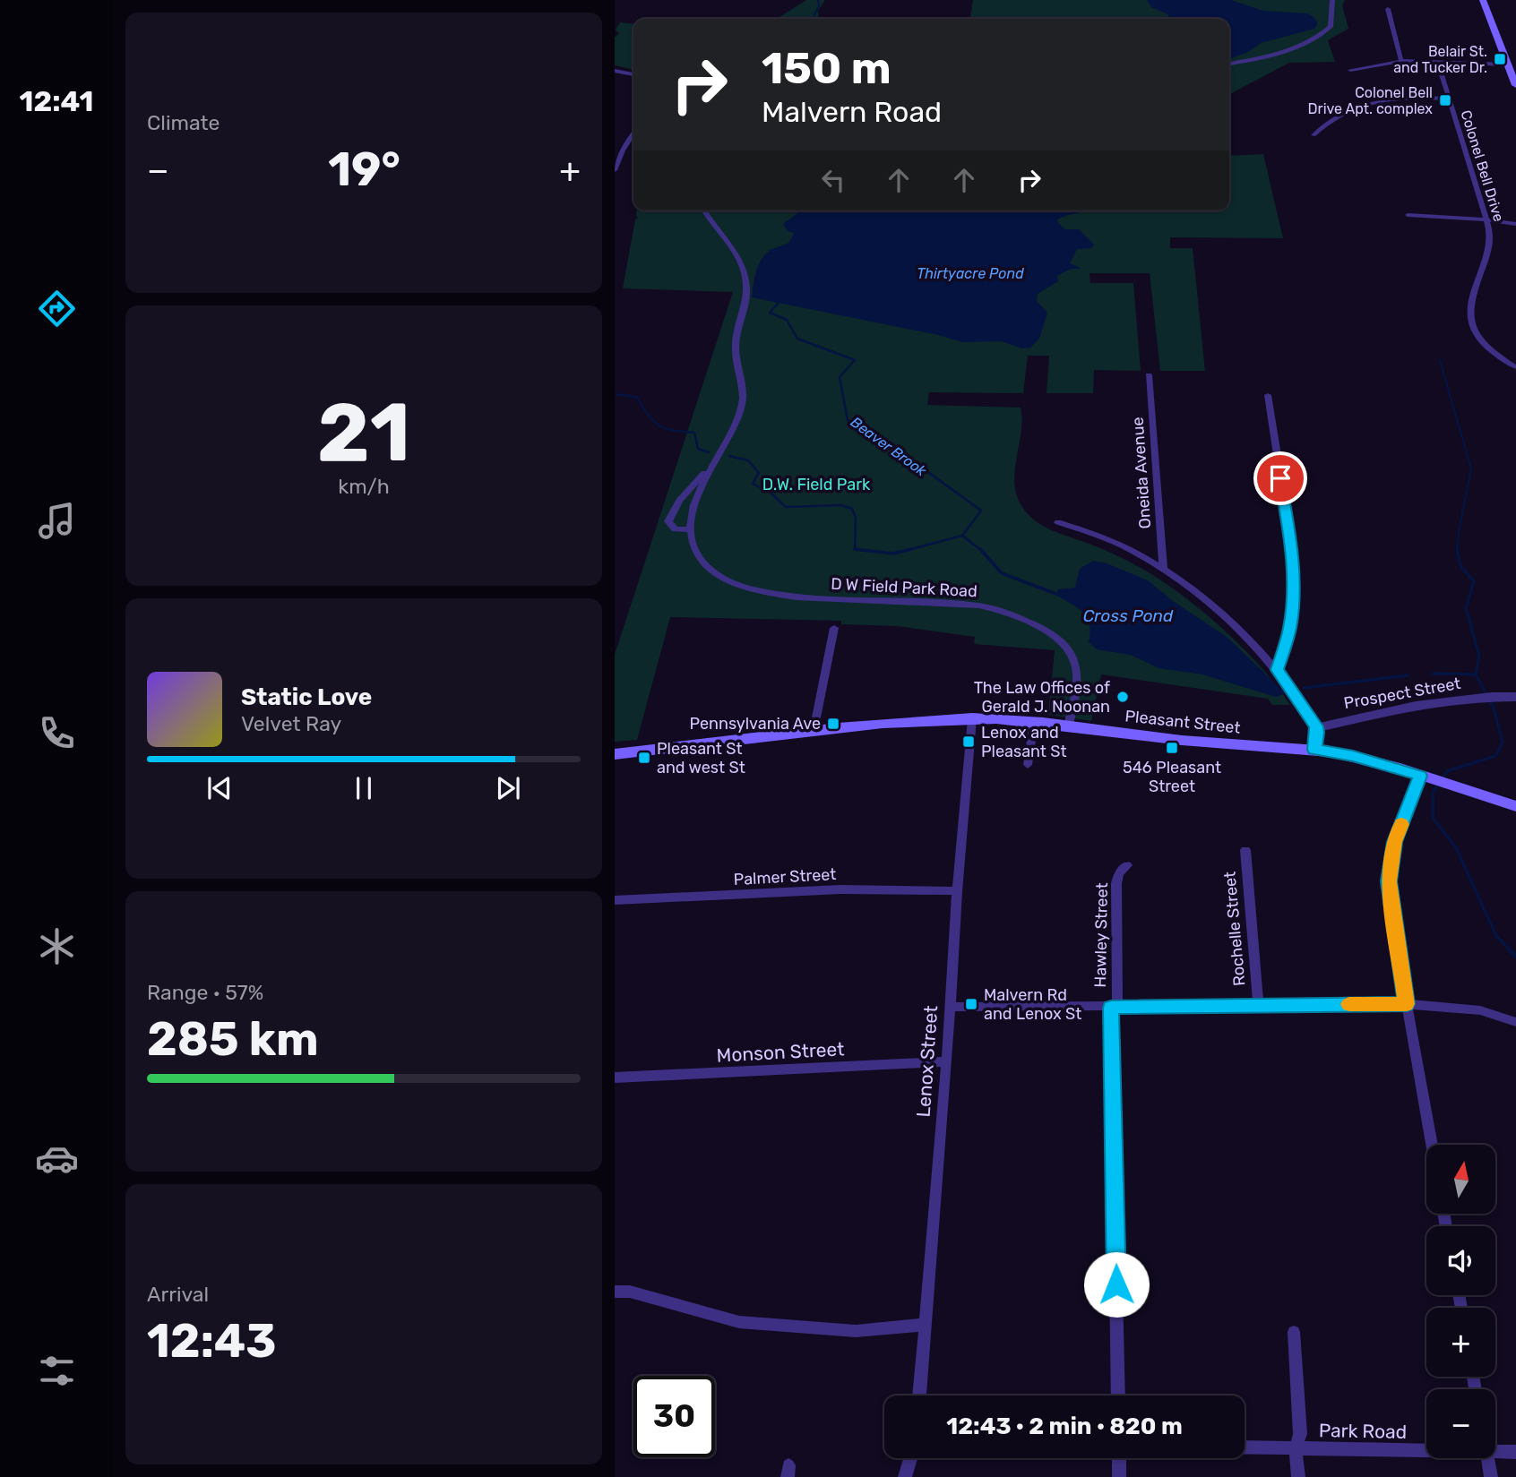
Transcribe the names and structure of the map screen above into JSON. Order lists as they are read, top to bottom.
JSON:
{
  "streets": {
    "main road": ["Pleasant Street"],
    "street": [
      "Colonel Bell Drive",
      "Oneida Avenue",
      "D W Field Park Road",
      "Prospect Street",
      "Palmer Street",
      "Rochelle Street",
      "Hawley Street",
      "Monson Street",
      "Lenox Street",
      "Park Road"
    ]
  },
  "crossings": [
    ["D W Field Park Road", "Pleasant Street"],
    ["Pleasant Street", "Lenox Street"],
    ["Palmer Street", "Lenox Street"],
    ["Monson Street", "Lenox Street"]
  ],
  "water": ["Thirtyacre Pond", "Beaver Brook", "Cross Pond"],
  "parks": ["D.W. Field Park"],
  "places": {
    "transit": [
      "Belair St. and Tucker Dr.",
      "Colonel Bell Drive Apt. complex",
      "Pennsylvania Ave",
      "Lenox and Pleasant St",
      "546 Pleasant Street",
      "Pleasant St and west St",
      "Malvern Rd and Lenox St"
    ],
    "other": ["The Law Offices of Gerald J. Noonan"]
  },
  "north": "top",
  "page": {
    "tabs": "12:41",
    "tile": [
      "Climate",
      ["21", "km/h"],
      ["Range · 57%", "285 km"],
      ["Arrival", "12:43"]
    ],
    "turn": ["150 m", "Malvern Road"],
    "heat": ["−", "19°", "+"],
    "song": ["Static Love", "Velvet Ray"],
    "map_buttons": ["+", "−"],
    "limit": "30",
    "trip": "12:43 · 2 min · 820 m"
  }
}
